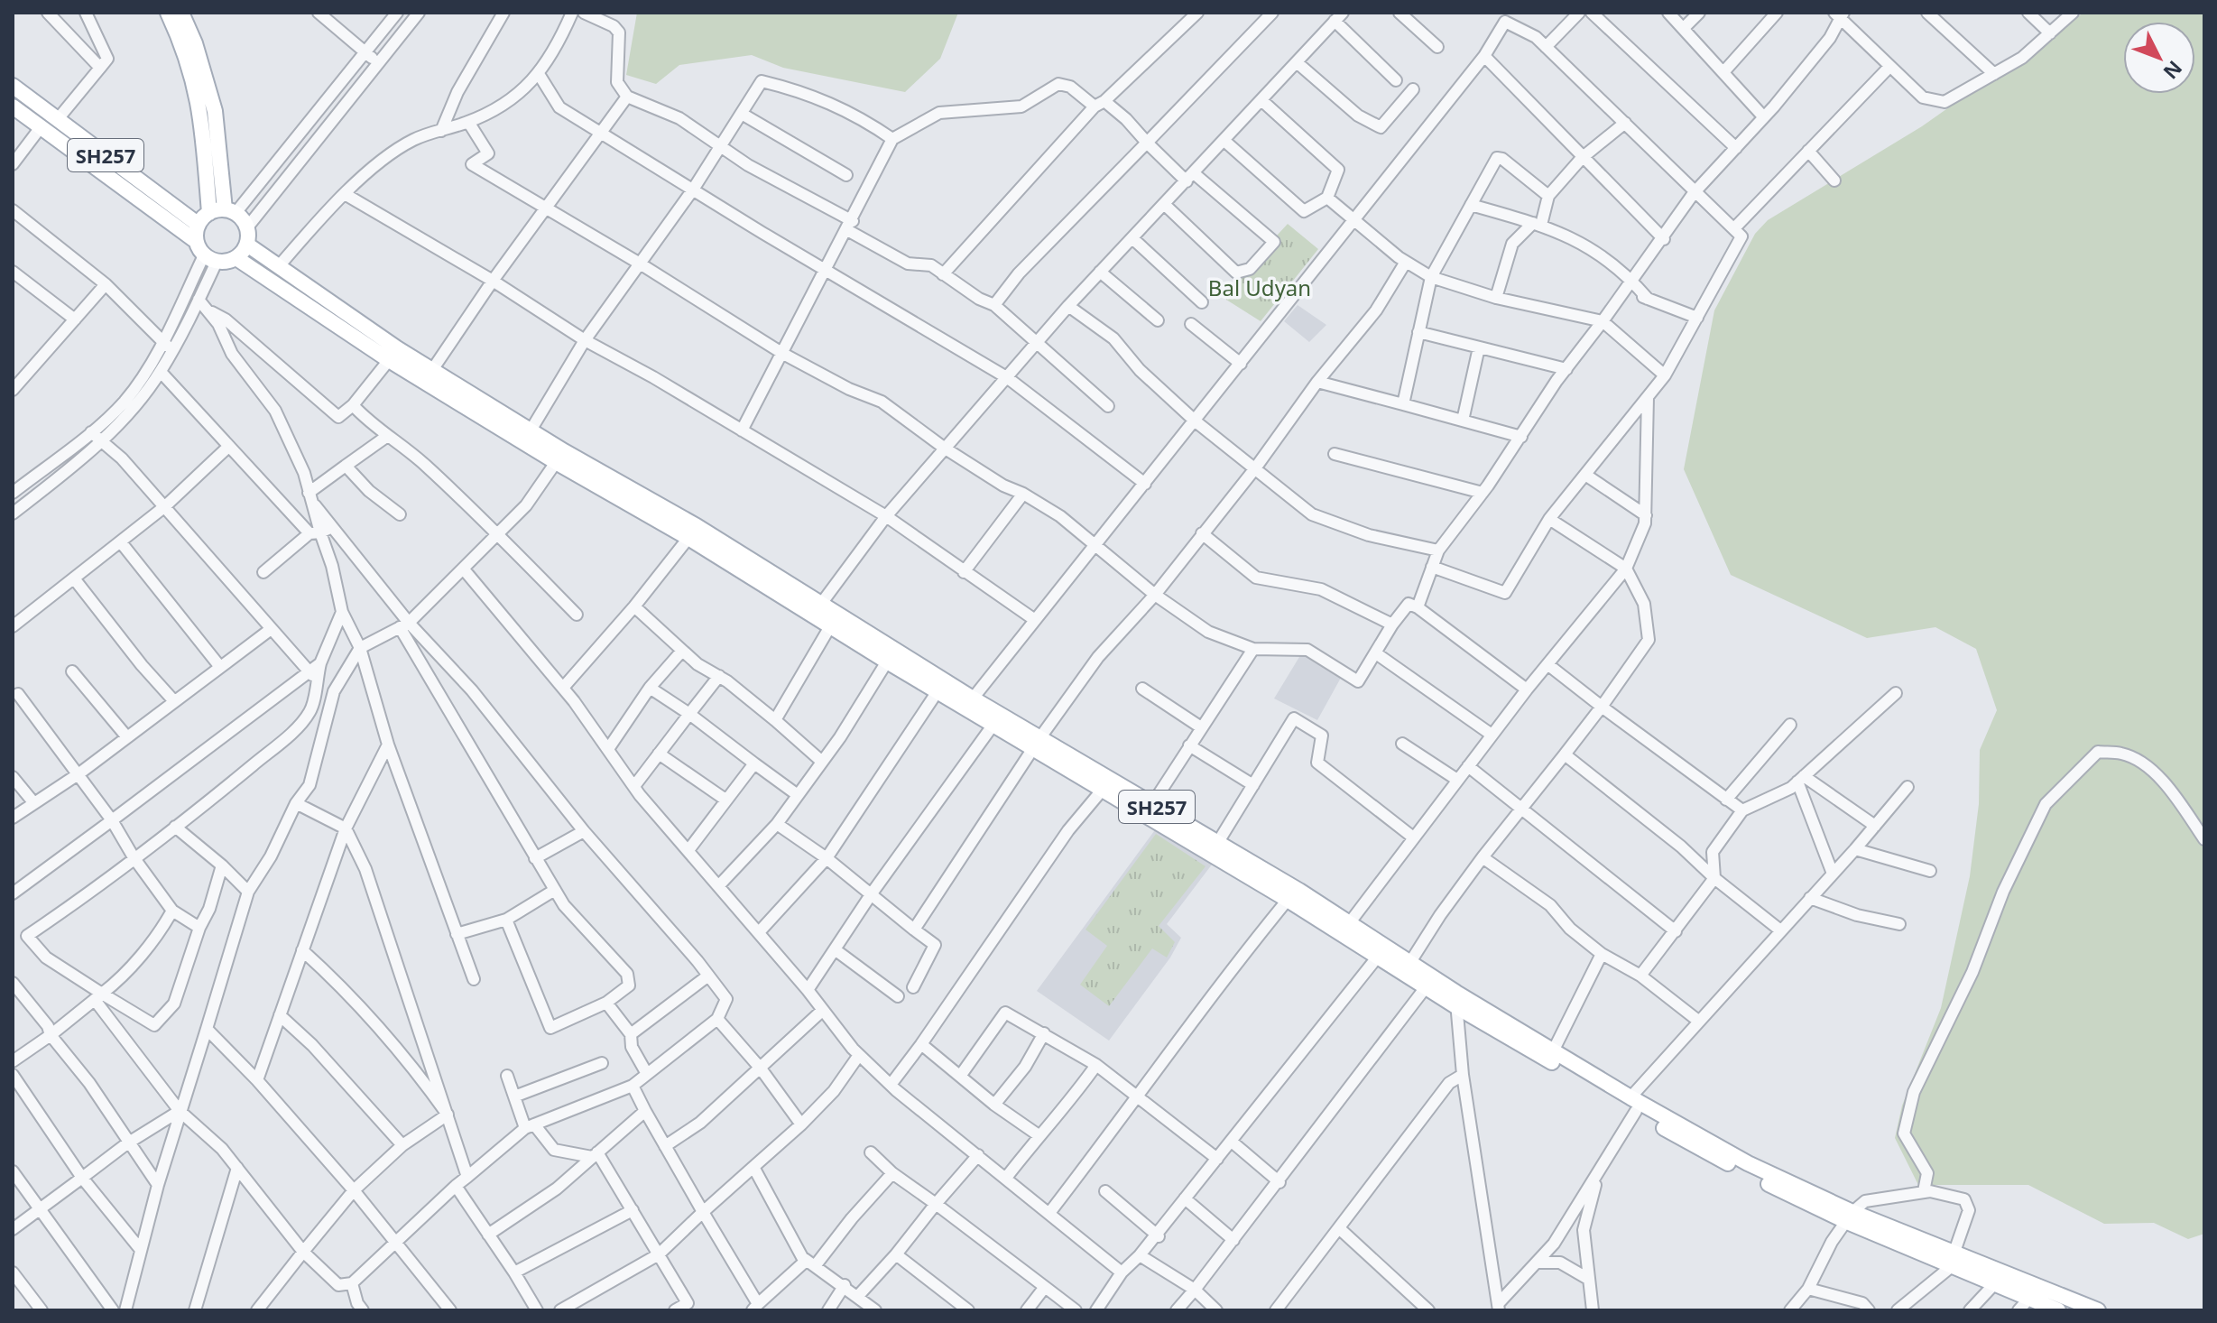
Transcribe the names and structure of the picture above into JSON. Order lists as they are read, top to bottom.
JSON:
{
  "streets": {
    "main road": ["SH257"]
  },
  "parks": ["Bal Udyan"],
  "north": "bottom right"
}
